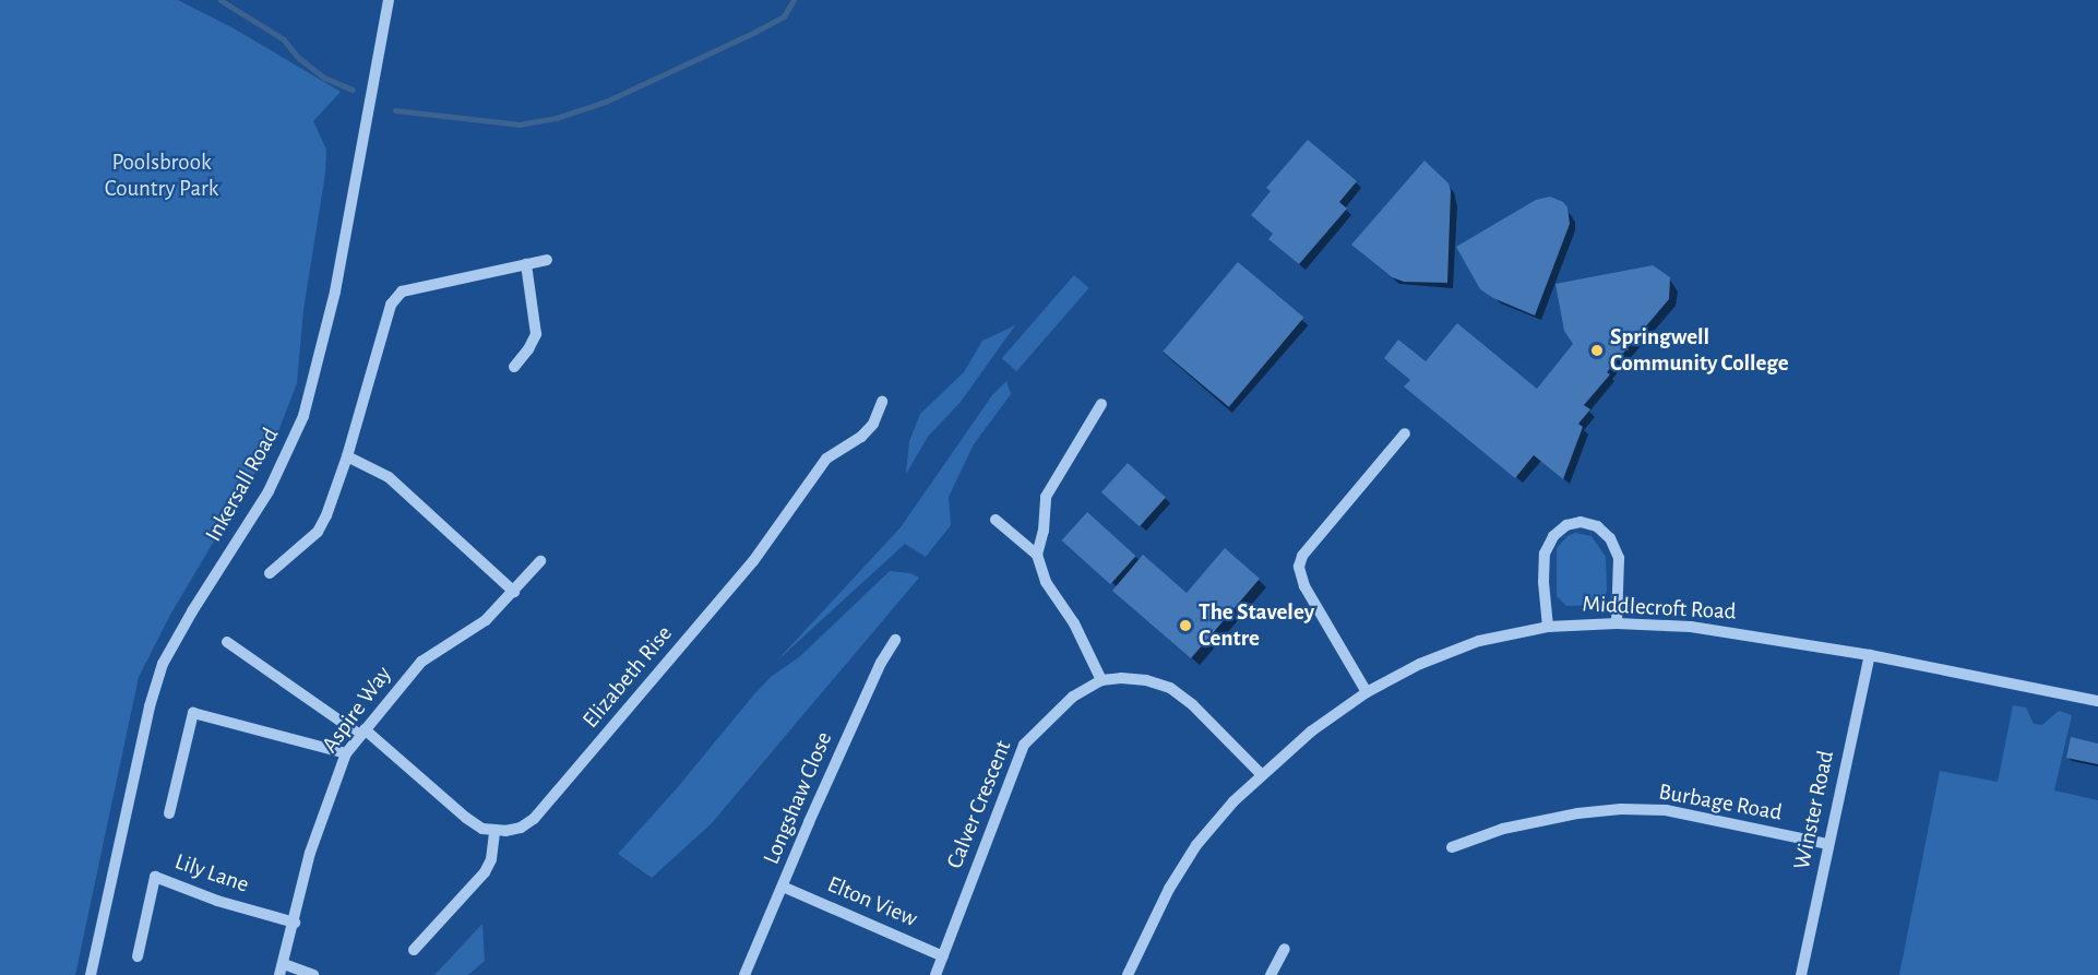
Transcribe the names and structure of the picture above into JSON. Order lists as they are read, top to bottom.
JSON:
{
  "streets": {
    "street": [
      "Inkersall Road",
      "Middlecroft Road",
      "Elizabeth Rise",
      "Aspire Way",
      "Longshaw Close",
      "Burbage Road",
      "Calver Crescent",
      "Winster Road",
      "Lily Lane",
      "Elton View"
    ]
  },
  "crossings": [
    ["Middlecroft Road", "Calver Crescent"],
    ["Middlecroft Road", "Winster Road"],
    ["Aspire Way", "Lily Lane"],
    ["Longshaw Close", "Elton View"],
    ["Burbage Road", "Winster Road"],
    ["Calver Crescent", "Elton View"]
  ],
  "parks": ["Poolsbrook Country Park"],
  "places": ["Springwell Community College", "The Staveley Centre"]
}
